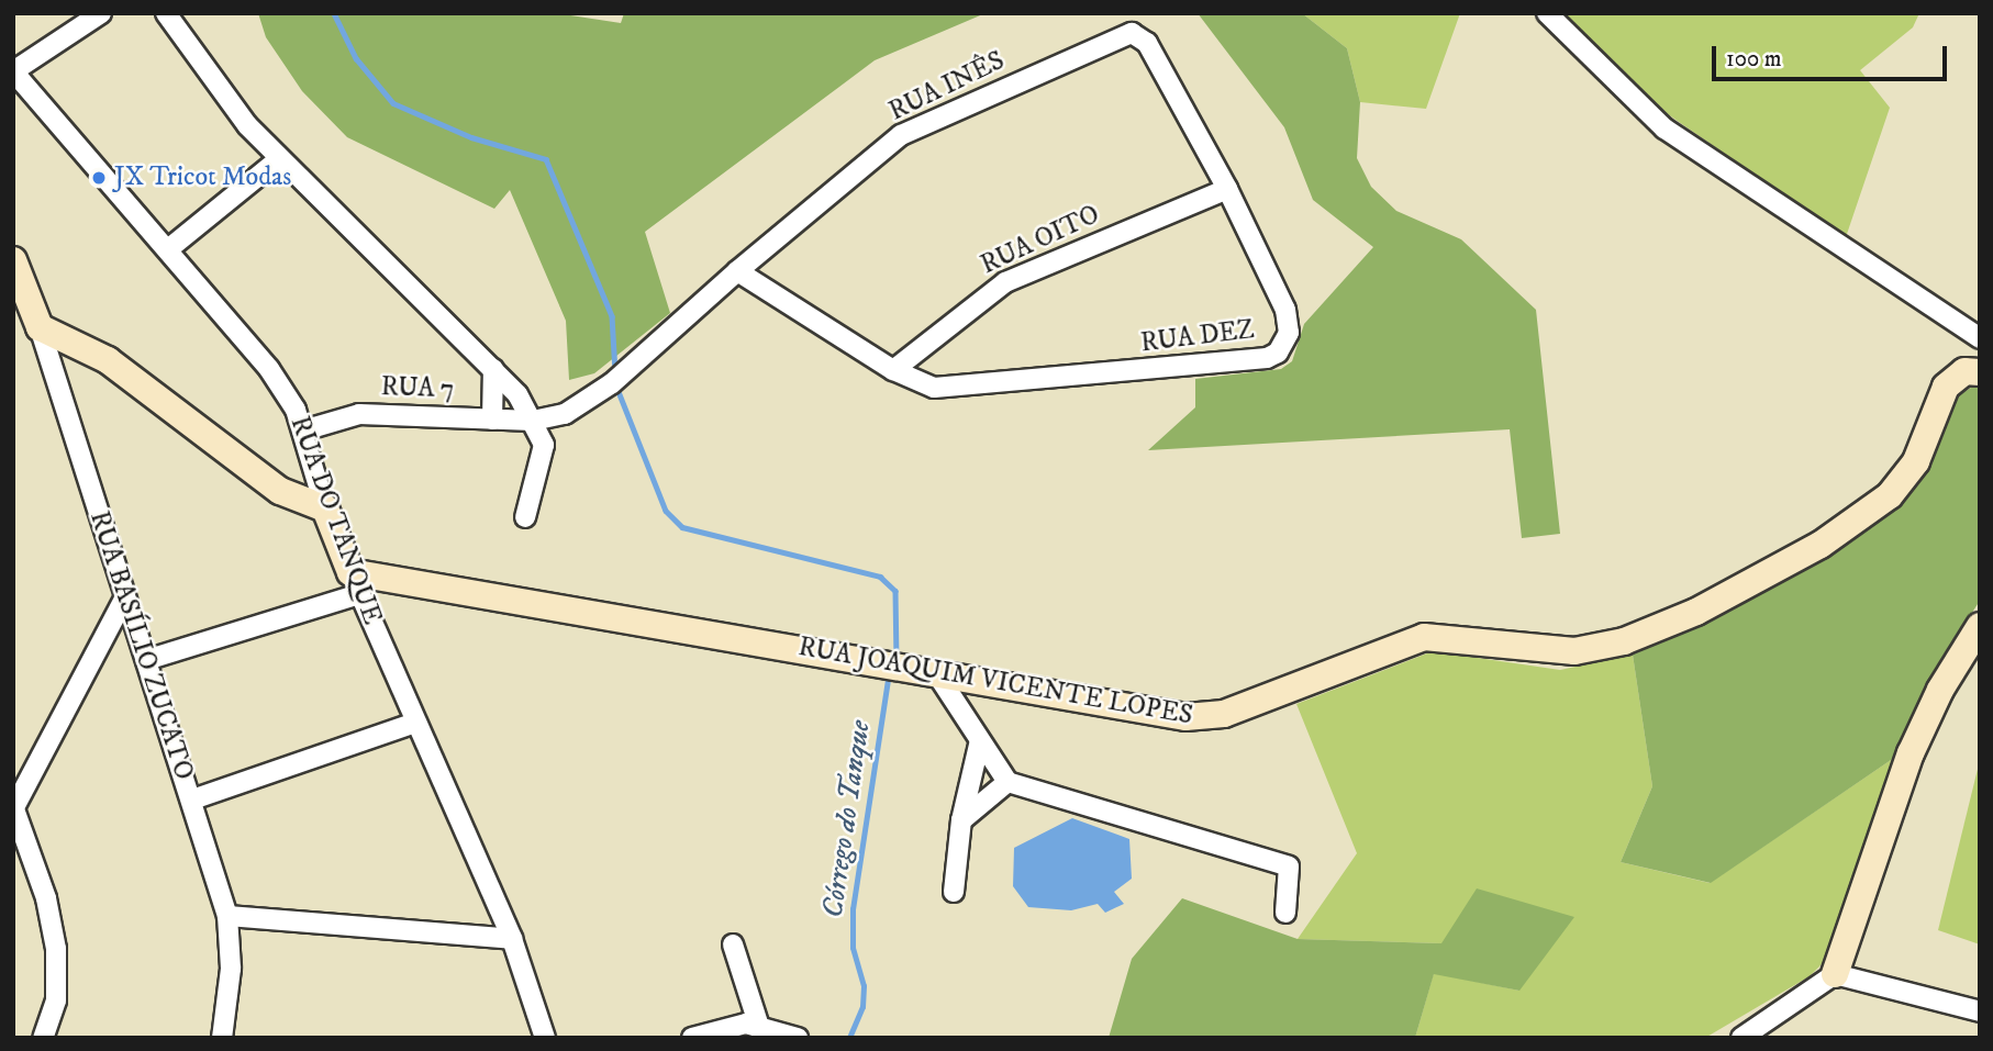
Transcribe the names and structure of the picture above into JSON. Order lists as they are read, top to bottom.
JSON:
{
  "streets": {
    "street": [
      "RUA INÊS",
      "RUA OITO",
      "RUA DEZ",
      "RUA 7",
      "RUA DO TANQUE",
      "RUA BASÍLIO ZUCATO",
      "RUA JOAQUIM VICENTE LOPES"
    ]
  },
  "crossings": [
    ["RUA INÊS", "RUA DEZ"],
    ["RUA INÊS", "RUA 7"],
    ["RUA OITO", "RUA DEZ"],
    ["RUA 7", "RUA DO TANQUE"],
    ["RUA DO TANQUE", "RUA JOAQUIM VICENTE LOPES"],
    ["RUA BASÍLIO ZUCATO", "RUA JOAQUIM VICENTE LOPES"]
  ],
  "water": ["Córrego do Tanque"],
  "places": ["JX Tricot Modas"],
  "scale_bar": "100 m"
}
